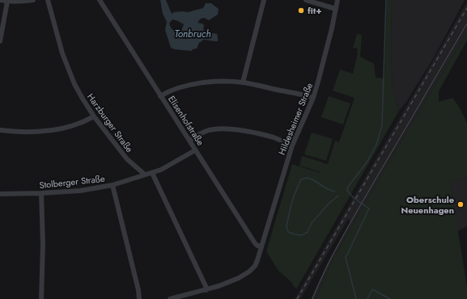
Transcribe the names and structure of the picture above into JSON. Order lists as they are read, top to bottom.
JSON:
{
  "streets": {
    "street": [
      "Hildesheimer Straße",
      "Elisenhofstraße",
      "Harzburger Straße",
      "Stolberger Straße"
    ]
  },
  "crossings": [
    ["Hildesheimer Straße", "Elisenhofstraße"],
    ["Elisenhofstraße", "Stolberger Straße"],
    ["Harzburger Straße", "Stolberger Straße"]
  ],
  "water": ["Tonbruch"],
  "places": ["fit+", "Oberschule Neuenhagen"]
}
